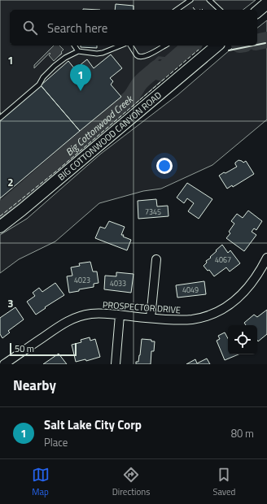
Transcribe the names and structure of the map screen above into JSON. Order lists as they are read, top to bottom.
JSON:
{
  "streets": {
    "main road": ["BIG COTTONWOOD CANYON ROAD"],
    "street": ["PROSPECTOR DRIVE"]
  },
  "water": ["Big Cottonwood Creek"],
  "house_numbers": [
    "7345",
    "4067",
    "4023",
    "4033",
    "4049"
  ],
  "scale_bar": "50 m",
  "page": {
    "search": "Search here",
    "pins": "1",
    "scale": "50 m",
    "heading": "Nearby",
    "list": [
      {
        "mark": "1",
        "name": "Salt Lake City Corp",
        "note": "Place",
        "value": "80 m"
      }
    ],
    "nav": ["Map", "Directions", "Saved"]
  },
  "grid": {
    "rows": ["1", "2", "3"]
  }
}
